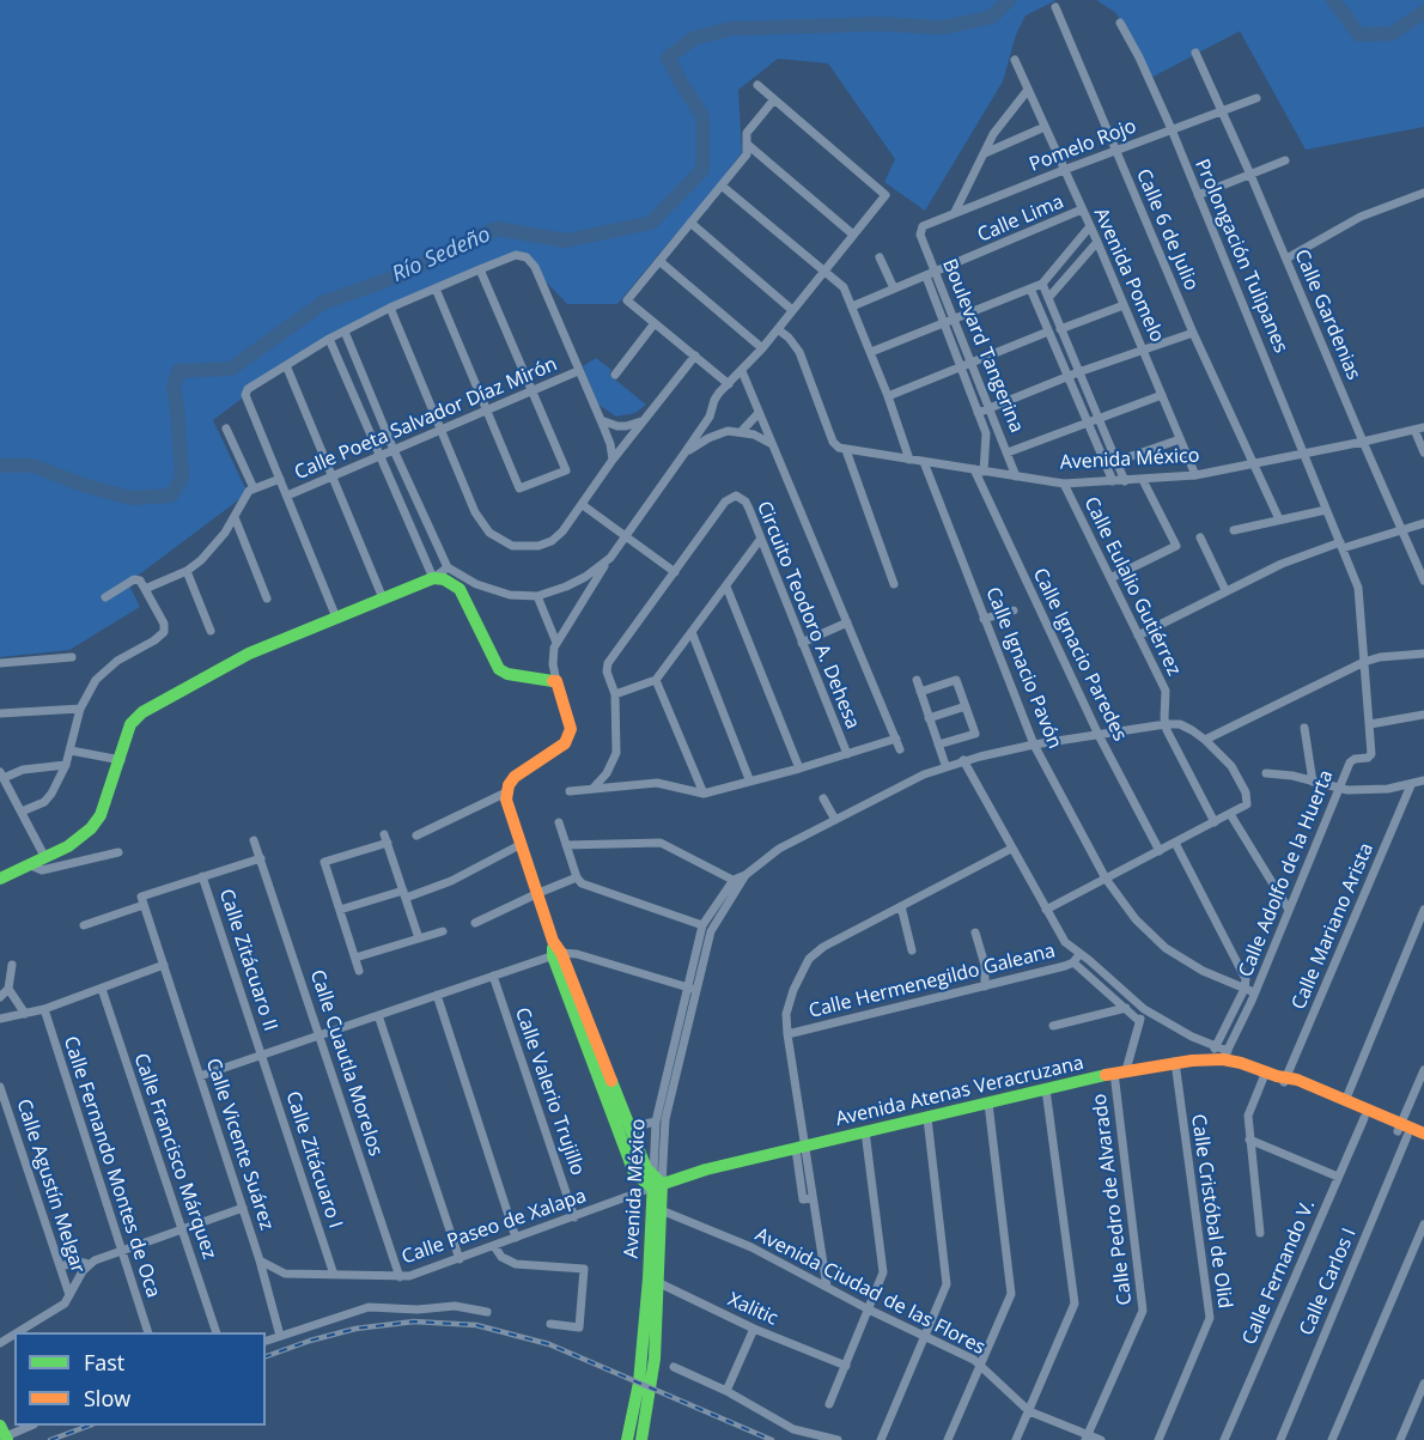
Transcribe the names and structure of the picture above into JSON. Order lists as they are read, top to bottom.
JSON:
{
  "streets": {
    "street": [
      "Pomelo Rojo",
      "Calle Lima",
      "Calle 6 de Julio",
      "Prolongación Tulipanes",
      "Avenida Pomelo",
      "Calle Gardenias",
      "Boulevard Tangerina",
      "Calle Poeta Salvador Díaz Mirón",
      "Avenida México",
      "Calle Eulalio Gutiérrez",
      "Circuito Teodoro A. Dehesa",
      "Calle Ignacio Paredes",
      "Calle Ignacio Pavón",
      "Calle Adolfo de la Huerta",
      "Calle Mariano Arista",
      "Calle Zitácuaro II",
      "Calle Hermenegildo Galeana",
      "Calle Cuautla Morelos",
      "Calle Valerio Trujillo",
      "Avenida Atenas Veracruzana",
      "Calle Vicente Suárez",
      "Calle Francisco Márquez",
      "Calle Zitácuaro I",
      "Calle Fernando Montes de Oca",
      "Calle Agustín Melgar",
      "Calle Pedro de Alvarado",
      "Calle Cristóbal de Olid",
      "Calle Paseo de Xalapa",
      "Calle Fernando V.",
      "Calle Carlos I",
      "Avenida Ciudad de las Flores",
      "Xalitic"
    ]
  },
  "crossings": [
    ["Pomelo Rojo", "Calle 6 de Julio"],
    ["Pomelo Rojo", "Prolongación Tulipanes"],
    ["Pomelo Rojo", "Avenida Pomelo"],
    ["Pomelo Rojo", "Calle Gardenias"],
    ["Pomelo Rojo", "Boulevard Tangerina"],
    ["Calle Lima", "Avenida Pomelo"],
    ["Calle Lima", "Boulevard Tangerina"],
    ["Calle 6 de Julio", "Avenida México"],
    ["Prolongación Tulipanes", "Avenida México"],
    ["Prolongación Tulipanes", "Calle Adolfo de la Huerta"],
    ["Avenida Pomelo", "Avenida México"],
    ["Calle Gardenias", "Avenida México"],
    ["Boulevard Tangerina", "Avenida México"],
    ["Boulevard Tangerina", "Calle Ignacio Paredes"],
    ["Avenida México", "Calle Eulalio Gutiérrez"],
    ["Avenida México", "Calle Ignacio Paredes"],
    ["Avenida México", "Calle Ignacio Pavón"],
    ["Avenida México", "Avenida Atenas Veracruzana"],
    ["Avenida México", "Calle Paseo de Xalapa"],
    ["Avenida México", "Avenida Ciudad de las Flores"],
    ["Avenida México", "Xalitic"],
    ["Calle Ignacio Pavón", "Calle Adolfo de la Huerta"],
    ["Calle Adolfo de la Huerta", "Avenida Atenas Veracruzana"],
    ["Calle Mariano Arista", "Avenida Atenas Veracruzana"],
    ["Calle Zitácuaro II", "Calle Zitácuaro I"],
    ["Calle Cuautla Morelos", "Calle Paseo de Xalapa"],
    ["Calle Valerio Trujillo", "Calle Paseo de Xalapa"],
    ["Avenida Atenas Veracruzana", "Calle Pedro de Alvarado"],
    ["Avenida Atenas Veracruzana", "Calle Cristóbal de Olid"],
    ["Avenida Atenas Veracruzana", "Calle Paseo de Xalapa"],
    ["Avenida Atenas Veracruzana", "Calle Fernando V."],
    ["Avenida Atenas Veracruzana", "Calle Carlos I"],
    ["Calle Vicente Suárez", "Calle Paseo de Xalapa"],
    ["Calle Zitácuaro I", "Calle Paseo de Xalapa"],
    ["Calle Pedro de Alvarado", "Avenida Ciudad de las Flores"]
  ],
  "water": ["Río Sedeño"],
  "legend": ["Fast", "Slow"]
}
